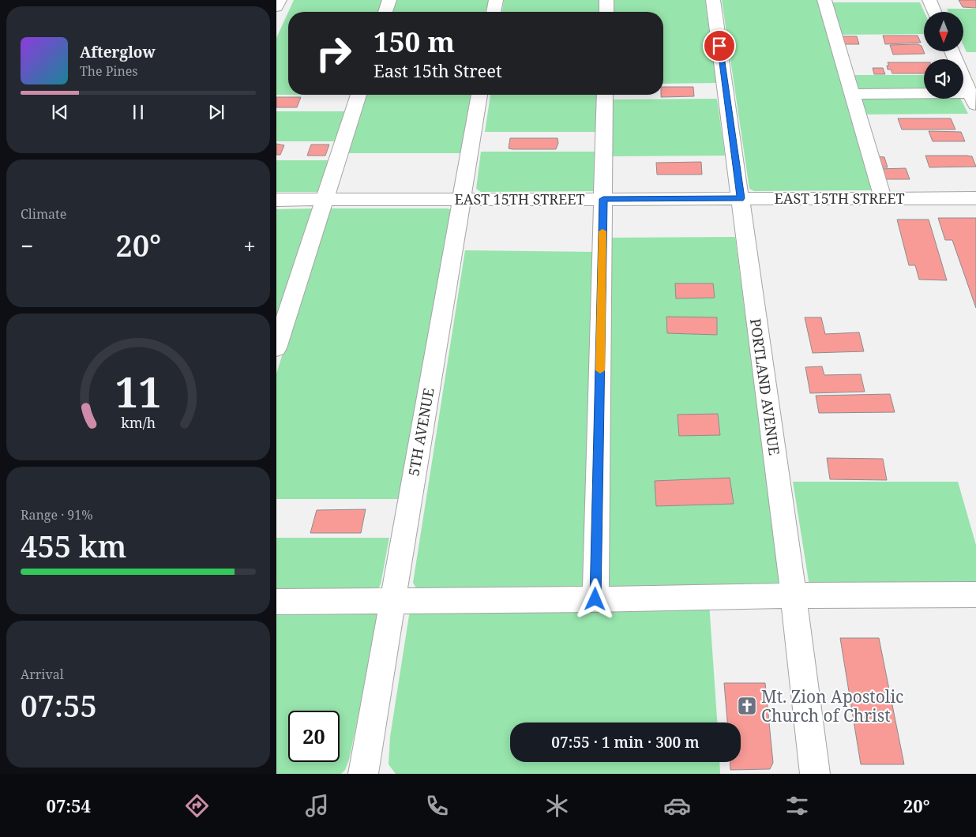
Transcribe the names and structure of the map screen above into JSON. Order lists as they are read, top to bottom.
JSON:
{
  "streets": {
    "street": ["EAST 15TH STREET", "PORTLAND AVENUE", "5TH AVENUE"]
  },
  "crossings": [
    ["EAST 15TH STREET", "PORTLAND AVENUE"],
    ["EAST 15TH STREET", "5TH AVENUE"]
  ],
  "places": {
    "church": ["Mt. Zion Apostolic Church of Christ"]
  },
  "north": "bottom",
  "page": {
    "turn": ["150 m", "East 15th Street"],
    "song": ["Afterglow", "The Pines"],
    "tile": [
      "Climate",
      ["Range · 91%", "455 km"],
      ["Arrival", "07:55"]
    ],
    "heat": ["−", "20°", "+"],
    "limit": "20",
    "trip": "07:55 · 1 min · 300 m",
    "tabs": ["07:54", "20°"],
    "gauge": ["11", "km/h"]
  }
}
